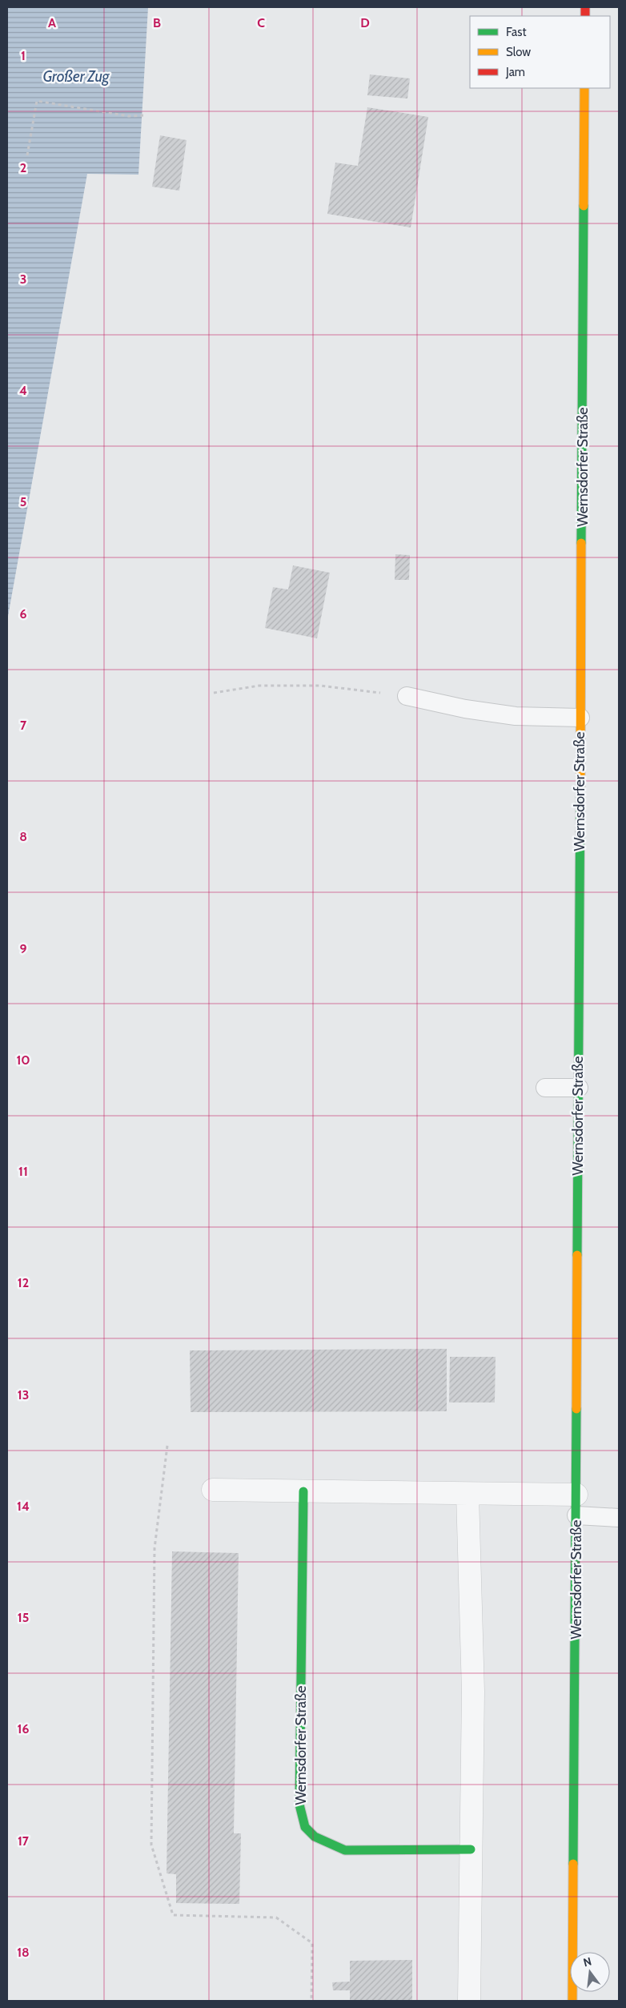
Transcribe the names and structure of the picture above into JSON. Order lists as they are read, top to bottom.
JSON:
{
  "streets": {
    "main road": ["Wernsdorfer Straße"]
  },
  "water": ["Großer Zug"],
  "legend": ["Fast", "Slow", "Jam"],
  "north": "top",
  "grid": {
    "columns": [
      "A",
      "B",
      "C",
      "D"
    ],
    "rows": [
      "1",
      "2",
      "3",
      "4",
      "5",
      "6",
      "7",
      "8",
      "9",
      "10",
      "11",
      "12",
      "13",
      "14",
      "15",
      "16",
      "17",
      "18"
    ]
  }
}
